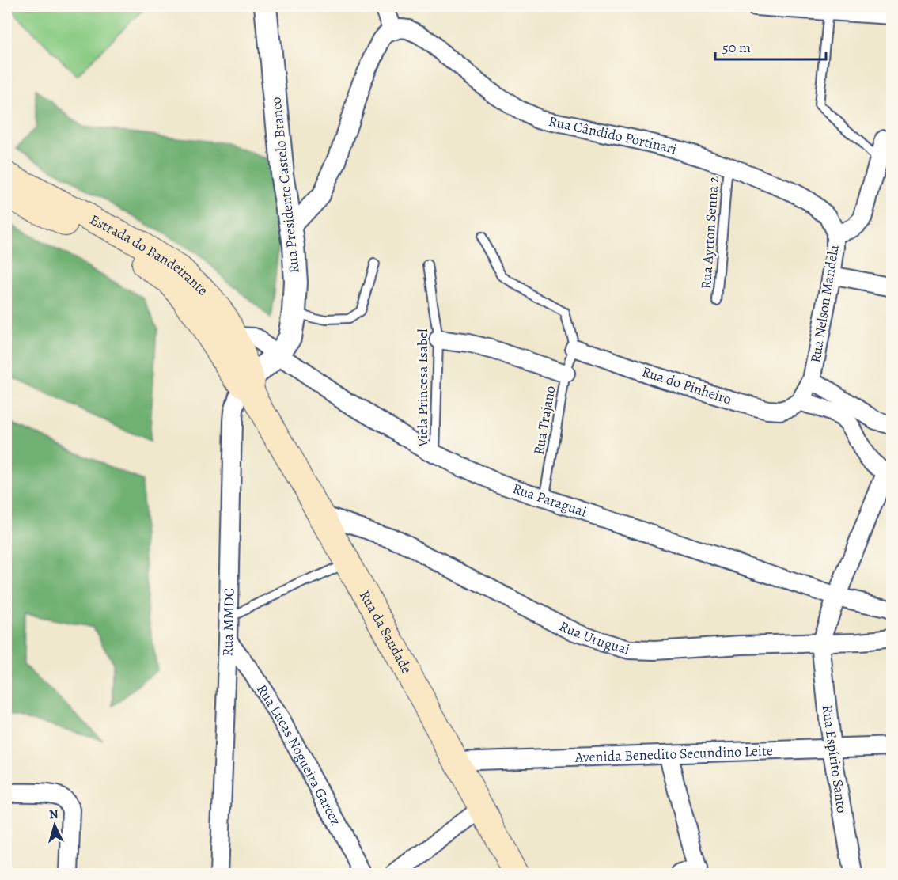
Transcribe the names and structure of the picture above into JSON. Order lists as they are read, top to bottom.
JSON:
{
  "streets": {
    "main road": ["Estrada do Bandeirante", "Rua da Saudade"],
    "street": [
      "Rua Cândido Portinari",
      "Rua Presidente Castelo Branco",
      "Rua Nelson Mandela",
      "Rua do Pinheiro",
      "Rua Paraguai",
      "Rua MMDC",
      "Rua Uruguai",
      "Avenida Benedito Secundino Leite",
      "Rua Lucas Nogueira Garcez",
      "Rua Espírito Santo"
    ],
    "lane": ["Rua Ayrton Senna 2", "Viela Princesa Isabel", "Rua Trajano"]
  },
  "crossings": [
    ["Rua Cândido Portinari", "Rua Ayrton Senna 2"],
    ["Rua Cândido Portinari", "Rua Nelson Mandela"],
    ["Rua Presidente Castelo Branco", "Estrada do Bandeirante"],
    ["Rua Presidente Castelo Branco", "Rua Paraguai"],
    ["Rua Presidente Castelo Branco", "Rua MMDC"],
    ["Rua Presidente Castelo Branco", "Rua da Saudade"],
    ["Estrada do Bandeirante", "Rua Paraguai"],
    ["Estrada do Bandeirante", "Rua MMDC"],
    ["Estrada do Bandeirante", "Rua da Saudade"],
    ["Rua Nelson Mandela", "Rua do Pinheiro"],
    ["Rua do Pinheiro", "Rua Trajano"],
    ["Viela Princesa Isabel", "Rua Paraguai"],
    ["Rua Trajano", "Rua Paraguai"],
    ["Rua MMDC", "Rua da Saudade"],
    ["Rua MMDC", "Rua Lucas Nogueira Garcez"],
    ["Rua da Saudade", "Rua Uruguai"],
    ["Rua da Saudade", "Avenida Benedito Secundino Leite"],
    ["Rua Uruguai", "Rua Espírito Santo"],
    ["Avenida Benedito Secundino Leite", "Rua Espírito Santo"]
  ],
  "scale_bar": "50 m",
  "north": "top"
}
